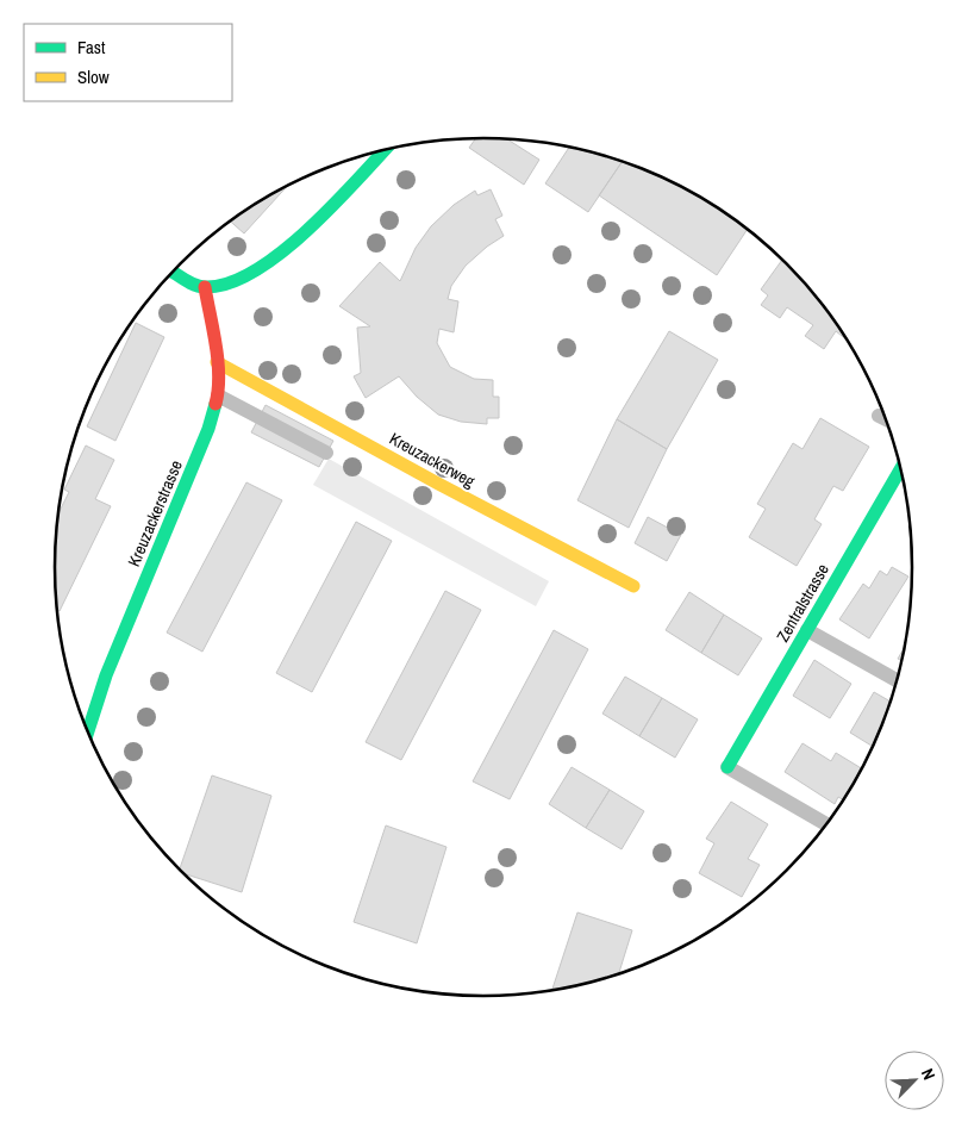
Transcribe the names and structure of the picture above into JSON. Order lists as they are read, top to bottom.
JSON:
{
  "streets": {
    "street": ["Kreuzackerweg", "Kreuzackerstrasse", "Zentralstrasse"]
  },
  "crossings": [
    ["Kreuzackerweg", "Kreuzackerstrasse"]
  ],
  "legend": ["Fast", "Slow"],
  "north": "top right"
}
